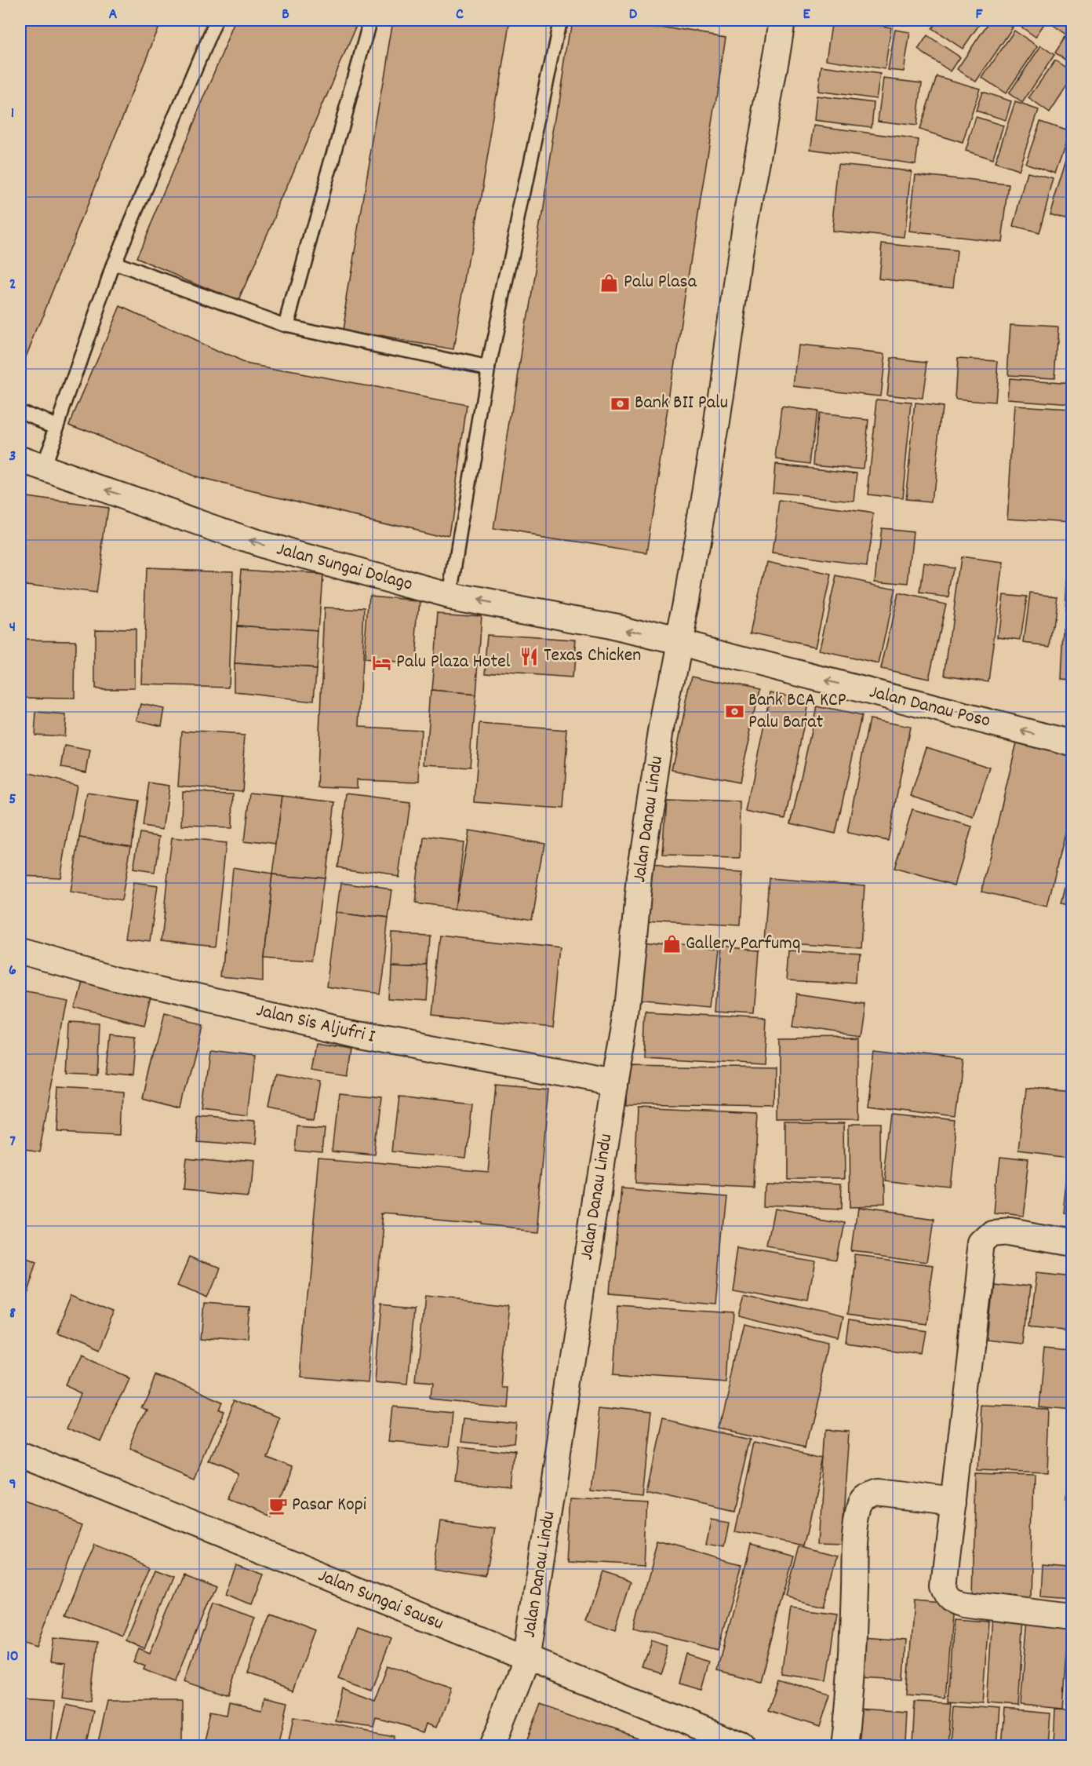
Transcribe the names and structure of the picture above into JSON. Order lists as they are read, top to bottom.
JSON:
{
  "streets": {
    "street": [
      "Jalan Sungai Dolago",
      "Jalan Danau Poso",
      "Jalan Danau Lindu",
      "Jalan Sis Aljufri I",
      "Jalan Sungai Sausu"
    ]
  },
  "crossings": [
    ["Jalan Sungai Dolago", "Jalan Danau Poso"],
    ["Jalan Sungai Dolago", "Jalan Danau Lindu"],
    ["Jalan Danau Poso", "Jalan Danau Lindu"],
    ["Jalan Danau Lindu", "Jalan Sis Aljufri I"],
    ["Jalan Danau Lindu", "Jalan Sungai Sausu"]
  ],
  "one_way": ["Jalan Sungai Dolago", "Jalan Danau Poso"],
  "places": {
    "shop": ["Palu Plasa", "Gallery Parfumq"],
    "bank": ["Bank BII Palu", "Bank BCA KCP Palu Barat"],
    "restaurant": ["Texas Chicken"],
    "hotel": ["Palu Plaza Hotel"],
    "cafe": ["Pasar Kopi"]
  },
  "grid": {
    "columns": [
      "A",
      "B",
      "C",
      "D",
      "E",
      "F"
    ],
    "rows": [
      "1",
      "2",
      "3",
      "4",
      "5",
      "6",
      "7",
      "8",
      "9",
      "10"
    ]
  }
}
